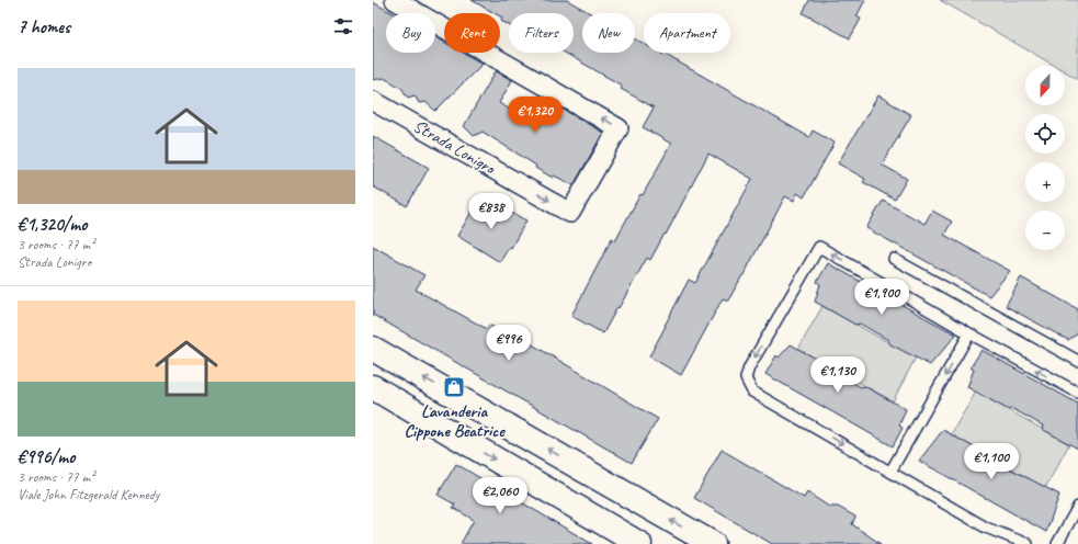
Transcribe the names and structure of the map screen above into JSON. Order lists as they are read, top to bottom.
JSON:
{
  "streets": {
    "street": ["Strada Lonigro"]
  },
  "places": {
    "shop": ["Lavanderia Cippone Beatrice"]
  },
  "north": "bottom",
  "page": {
    "heading": "7 homes",
    "chip": [
      "Buy",
      "Rent",
      "Filters",
      "New",
      "Apartment"
    ],
    "list": [
      {
        "name": "€1,320/mo",
        "note": "3 rooms · 77 m² · Strada Lonigro"
      },
      {
        "name": "€996/mo",
        "note": "3 rooms · 77 m² · Viale John Fitzgerald Kennedy"
      }
    ],
    "map_buttons": ["+", "−"],
    "price": [
      "€1,320",
      "€838",
      "€1,900",
      "€996",
      "€1,130",
      "€1,100",
      "€2,060"
    ]
  }
}
